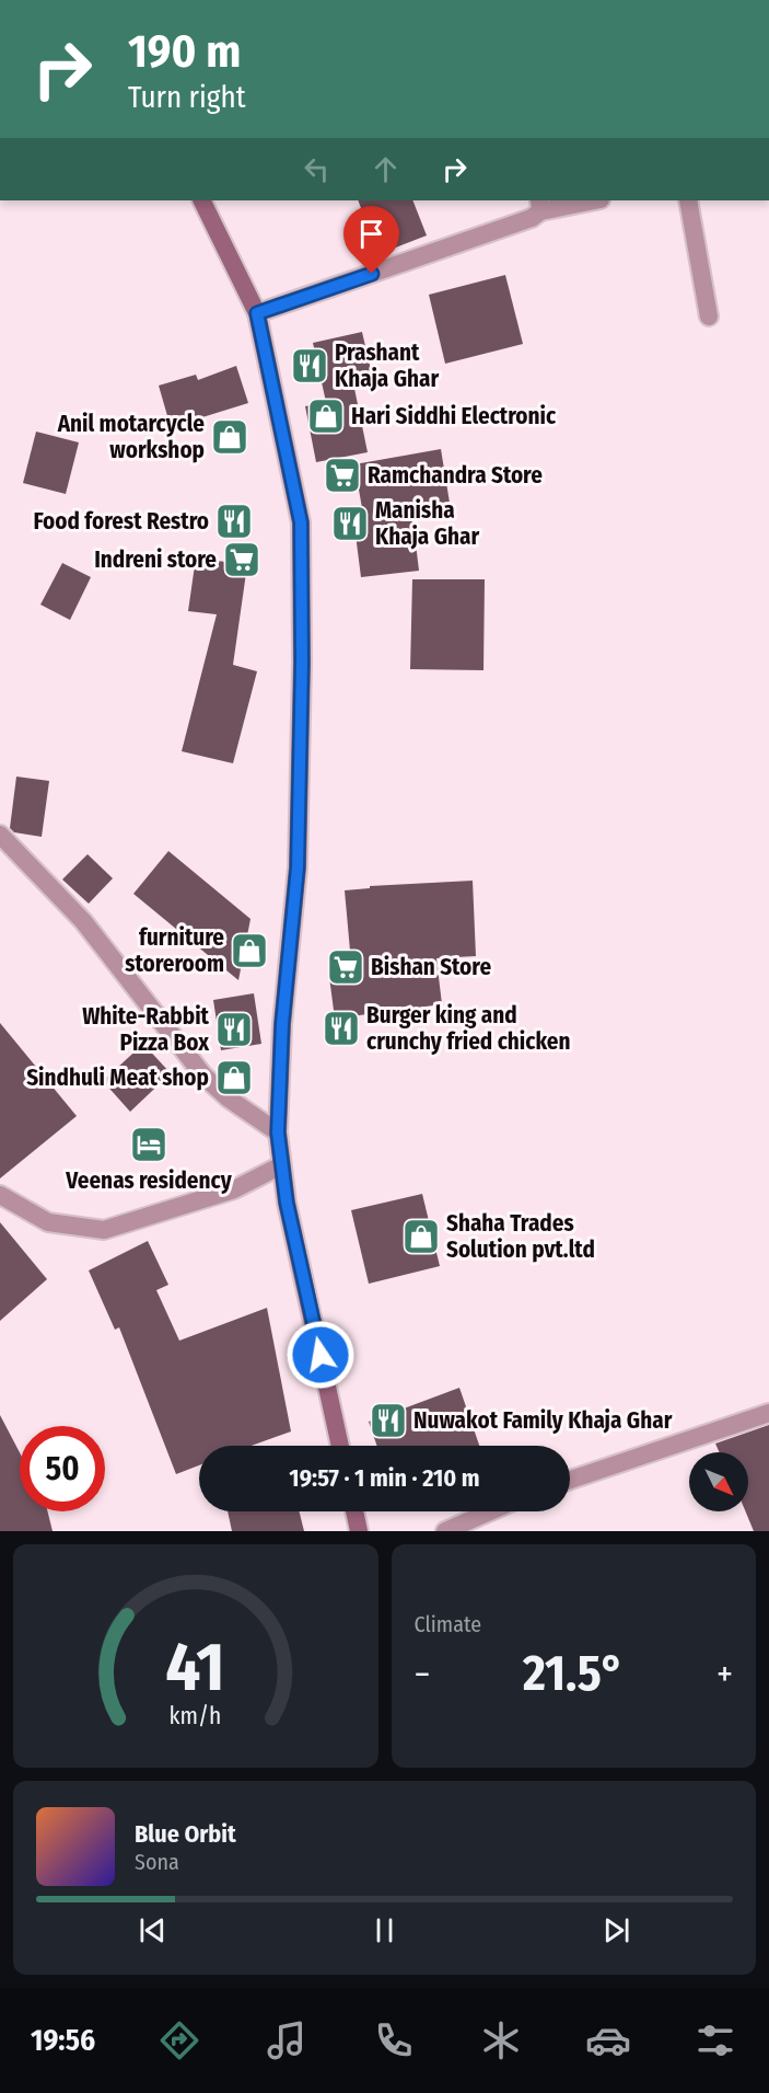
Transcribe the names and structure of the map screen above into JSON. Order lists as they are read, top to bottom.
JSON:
{
  "places": {
    "restaurant": [
      "Prashant Khaja Ghar",
      "Food forest Restro",
      "Manisha Khaja Ghar",
      "Burger king and crunchy fried chicken",
      "White-Rabbit Pizza Box",
      "Nuwakot Family Khaja Ghar"
    ],
    "shop": [
      "Hari Siddhi Electronic",
      "Anil motarcycle workshop",
      "furniture storeroom",
      "Sindhuli Meat shop",
      "Shaha Trades Solution pvt.ltd"
    ],
    "supermarket": ["Ramchandra Store", "Indreni store", "Bishan Store"],
    "hotel": ["Veenas residency"]
  },
  "north": "bottom right",
  "page": {
    "turn": ["190 m", "Turn right"],
    "limit": "50",
    "trip": "19:57 · 1 min · 210 m",
    "tile": "Climate",
    "heat": ["−", "21.5°", "+"],
    "song": ["Blue Orbit", "Sona"],
    "tabs": "19:56",
    "gauge": ["41", "km/h"]
  }
}
